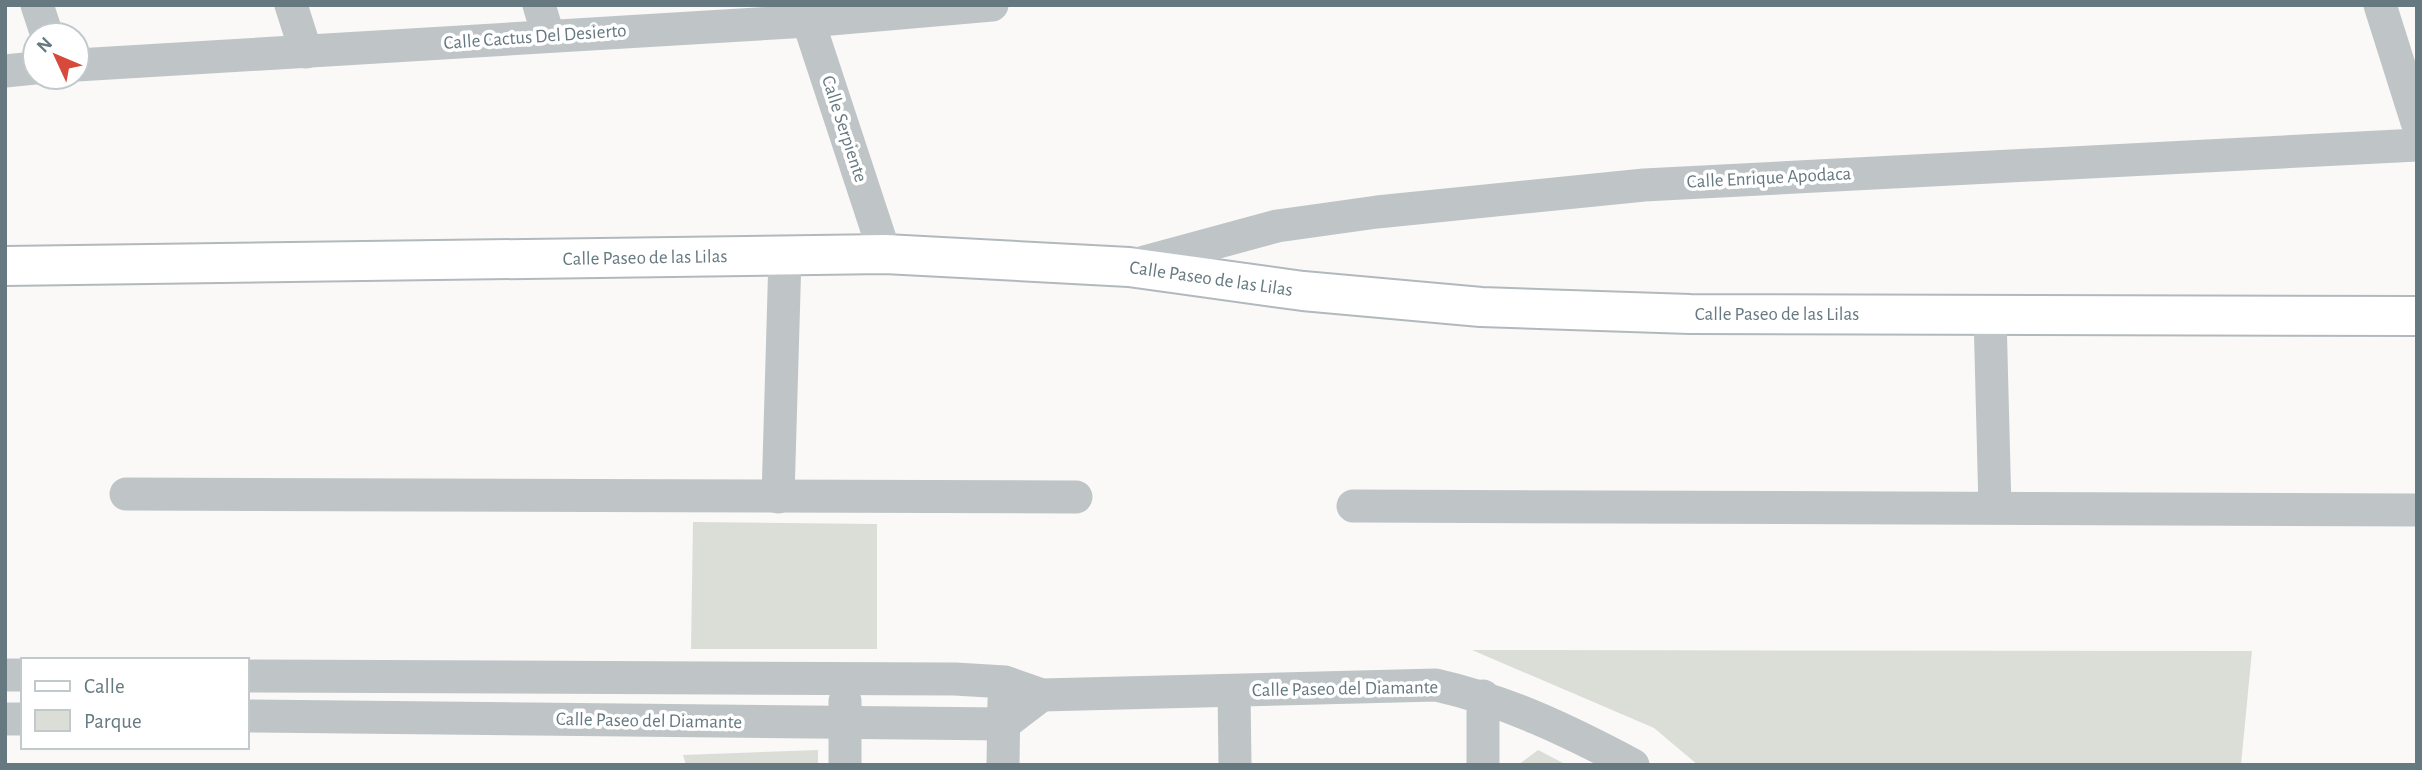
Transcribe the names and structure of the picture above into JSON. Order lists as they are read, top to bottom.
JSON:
{
  "streets": {
    "street": [
      "Calle Cactus Del Desierto",
      "Calle Serpiente",
      "Calle Enrique Apodaca",
      "Calle Paseo de las Lilas",
      "Calle Paseo del Diamante"
    ]
  },
  "crossings": [
    ["Calle Cactus Del Desierto", "Calle Serpiente"],
    ["Calle Serpiente", "Calle Paseo de las Lilas"],
    ["Calle Enrique Apodaca", "Calle Paseo de las Lilas"]
  ],
  "legend": ["Calle", "Parque"],
  "north": "top left"
}
